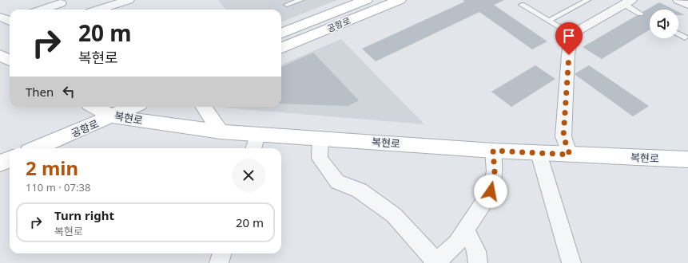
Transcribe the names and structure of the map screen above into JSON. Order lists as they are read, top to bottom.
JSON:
{
  "streets": {
    "main road": ["공항로", "복현로"]
  },
  "crossings": [
    ["공항로", "복현로"]
  ],
  "page": {
    "turn": ["20 m", "복현로"],
    "then": "Then",
    "heading": ["2 min", "110 m · 07:38"],
    "list": [
      {
        "name": "Turn right",
        "note": "복현로",
        "value": "20 m"
      }
    ]
  }
}
